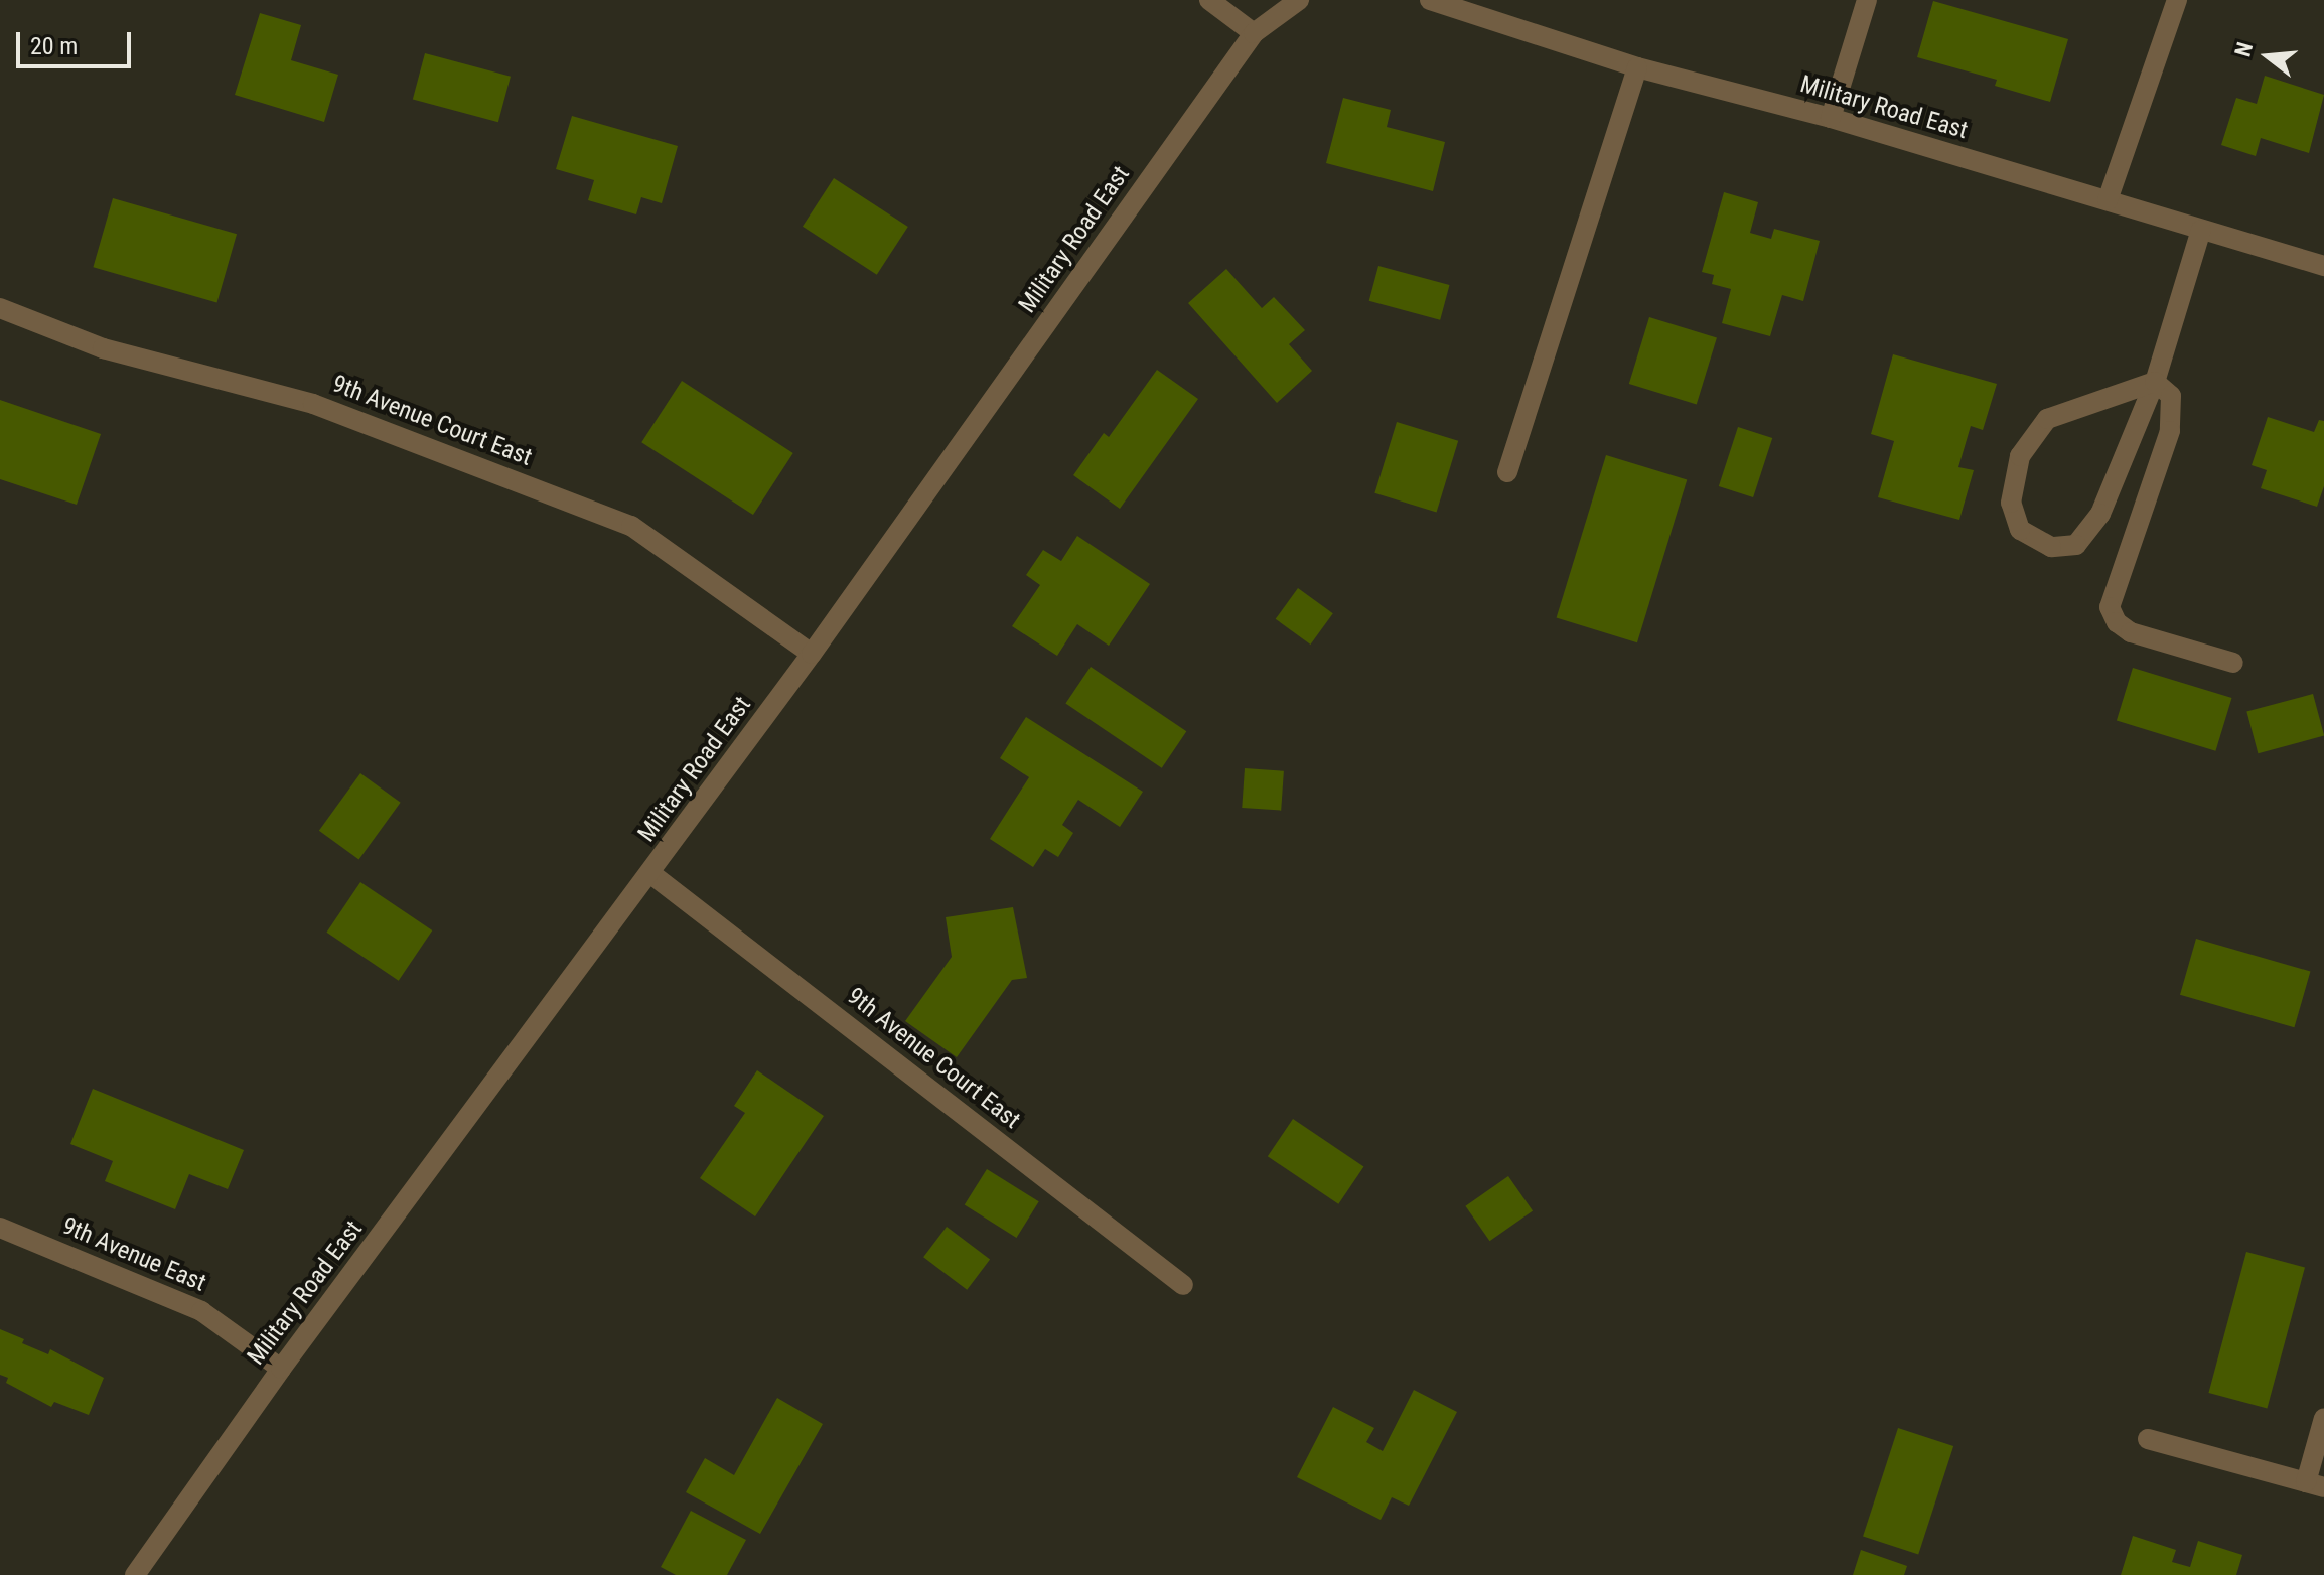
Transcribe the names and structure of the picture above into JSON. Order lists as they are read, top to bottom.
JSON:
{
  "streets": {
    "street": ["Military Road East", "9th Avenue Court East", "9th Avenue East"]
  },
  "crossings": [
    ["Military Road East", "9th Avenue Court East"],
    ["Military Road East", "9th Avenue East"]
  ],
  "scale_bar": "20 m",
  "north": "left"
}
